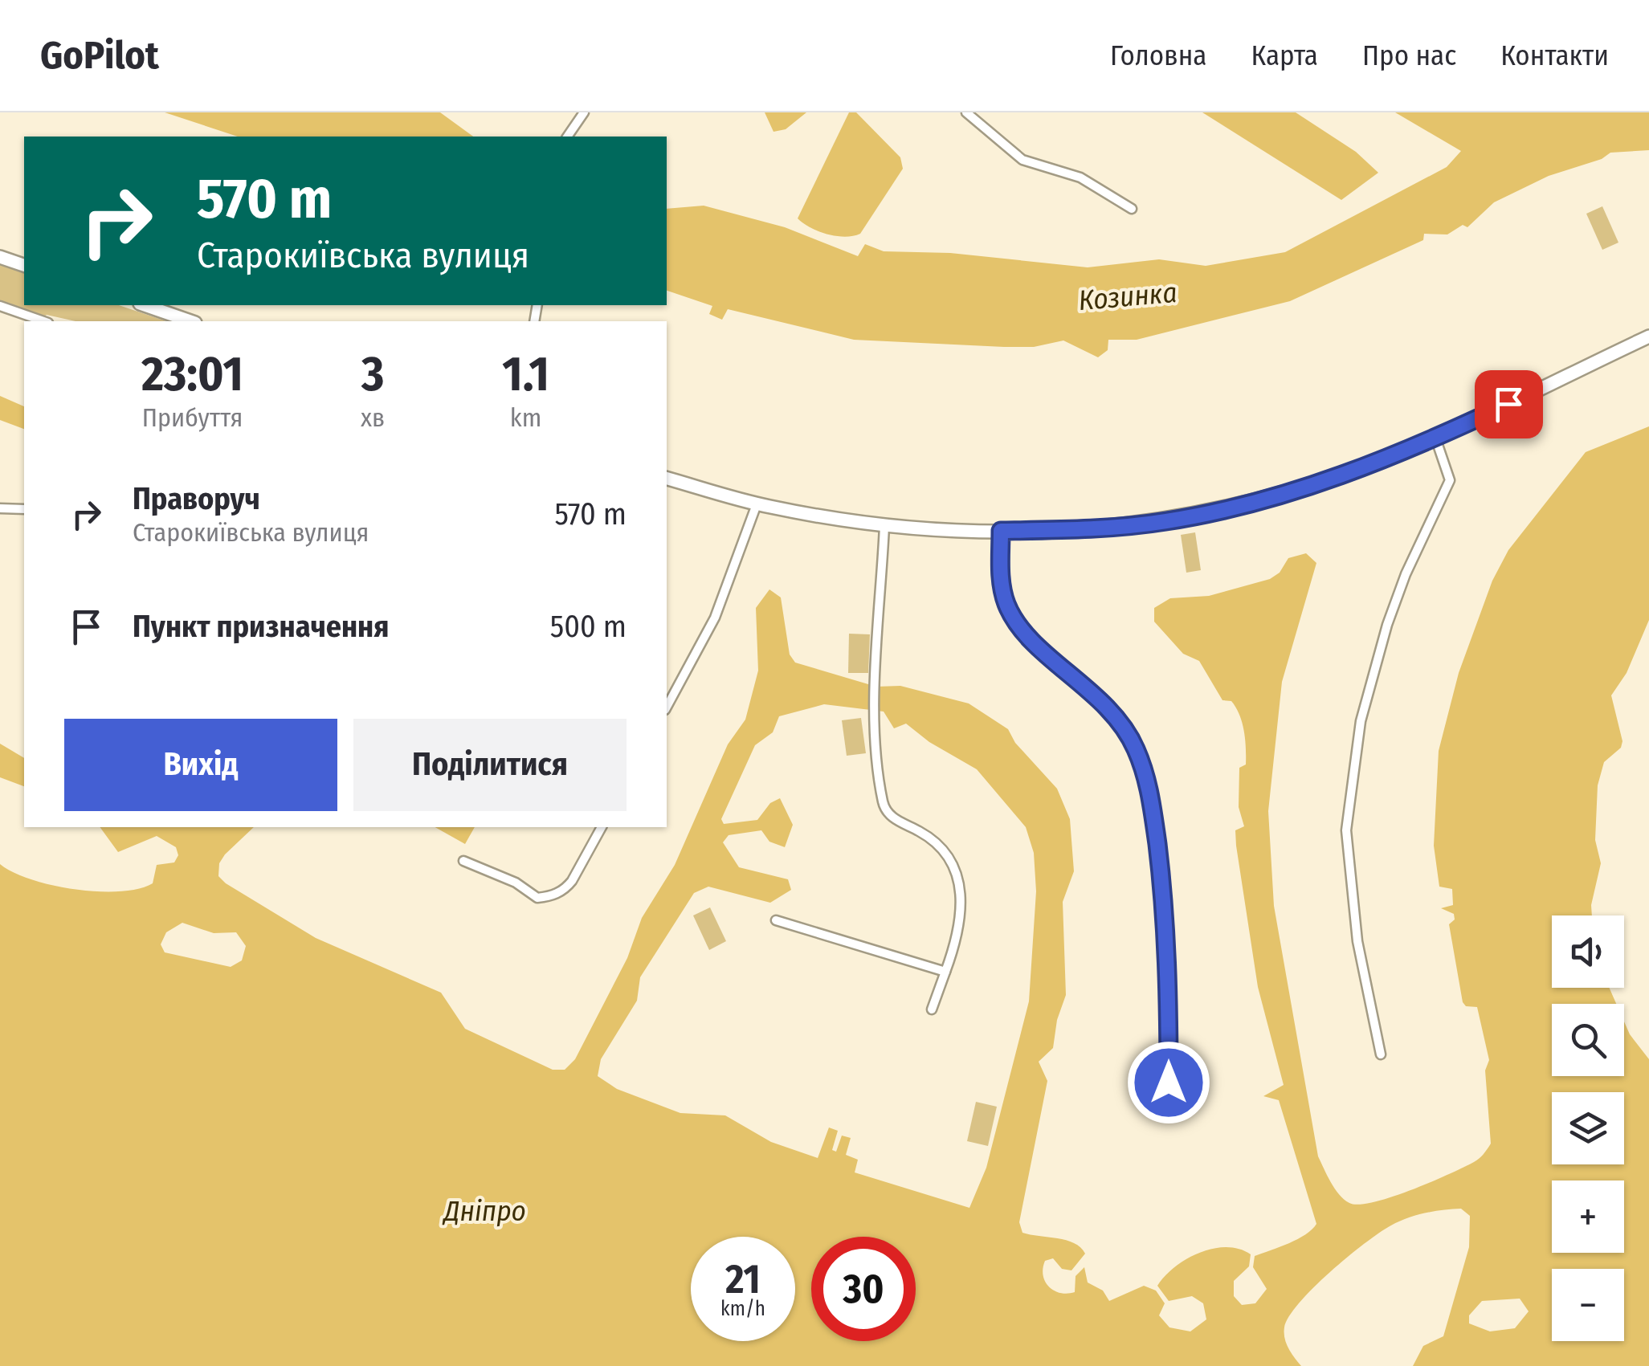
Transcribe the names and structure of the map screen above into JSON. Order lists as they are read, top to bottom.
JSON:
{
  "water": ["Козинка", "Дніпро"],
  "page": {
    "header": "GoPilot",
    "nav": [
      "Головна",
      "Карта",
      "Про нас",
      "Контакти"
    ],
    "turn": ["570 m", "Старокиївська вулиця"],
    "eta": [
      "23:01",
      "Прибуття",
      "3",
      "хв",
      "1.1",
      "km"
    ],
    "list": [
      {
        "name": "Праворуч",
        "note": "Старокиївська вулиця",
        "value": "570 m"
      },
      {
        "name": "Пункт призначення",
        "value": "500 m"
      }
    ],
    "buttons": ["Вихід", "Поділитися"],
    "map_buttons": ["+", "−"],
    "speed": "21 km/h",
    "limit": "30"
  }
}
